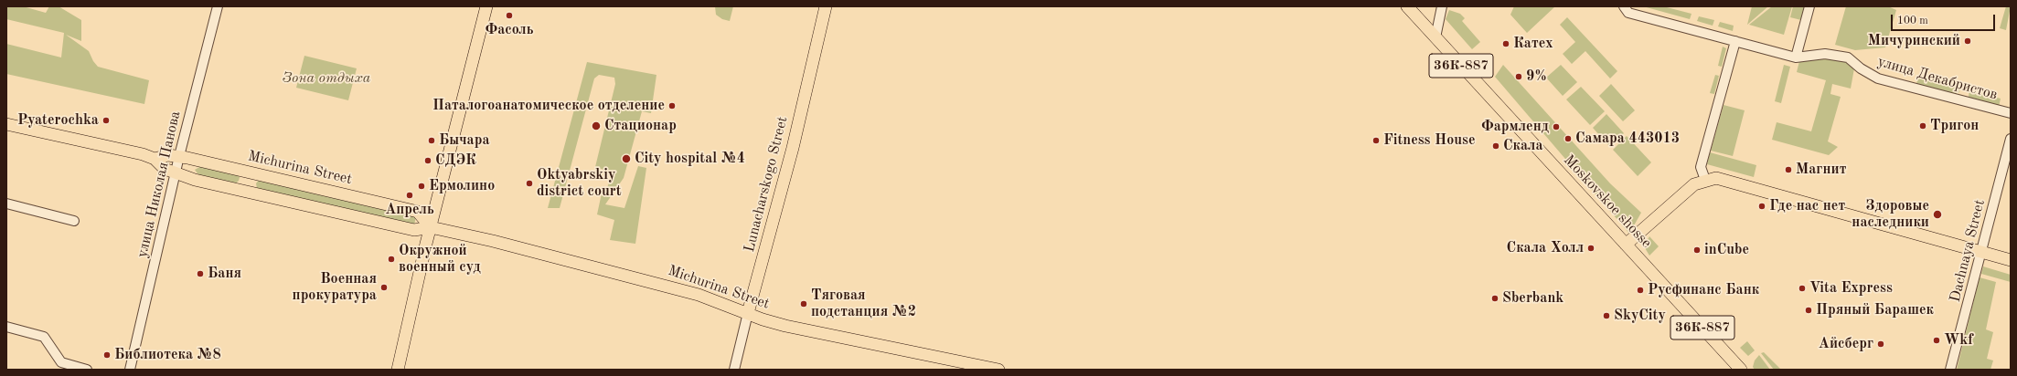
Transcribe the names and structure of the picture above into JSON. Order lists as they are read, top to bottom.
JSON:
{
  "streets": {
    "main road": [
      "36К-887",
      "Michurina Street",
      "Lunacharskogo Street",
      "Moskovskoe shosse"
    ],
    "street": ["улица Декабристов", "улица Николая Панова", "Dachnaya Street"]
  },
  "crossings": [
    ["Michurina Street", "улица Николая Панова"],
    ["Michurina Street", "Lunacharskogo Street"]
  ],
  "parks": ["Зона отдыха"],
  "places": [
    "Фасоль",
    "Мичуринский",
    "Катех",
    "9%",
    "Паталогоанатомическое отделение",
    "Pyaterochka",
    "Стационар",
    "Тригон",
    "Фармленд",
    "Самара 443013",
    "Бычара",
    "Fitness House",
    "Скала",
    "City hospital №4",
    "СДЭК",
    "Магнит",
    "Oktyabrskiy district court",
    "Ермолино",
    "Апрель",
    "Где нас нет",
    "Здоровые наследники",
    "Скала Холл",
    "inCube",
    "Окружной военный суд",
    "Баня",
    "Военная прокуратура",
    "Vita Express",
    "Русфинанс Банк",
    "Sberbank",
    "Тяговая подстанция №2",
    "Пряный Барашек",
    "SkyCity",
    "Wkf",
    "Айсберг",
    "Библиотека №8"
  ],
  "scale_bar": "100 m"
}
